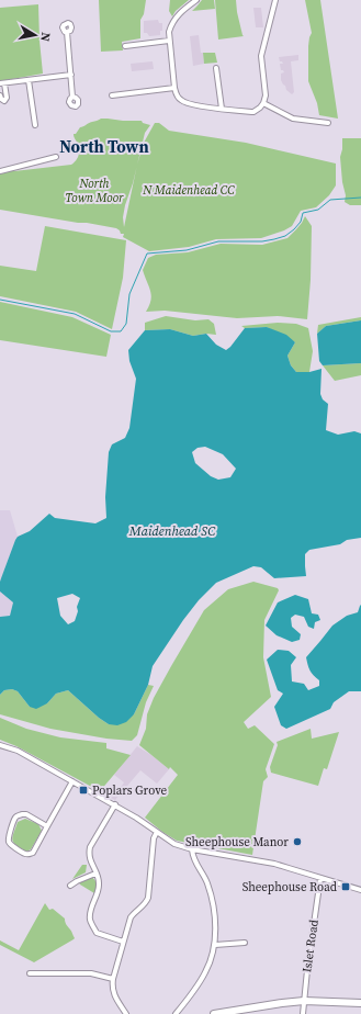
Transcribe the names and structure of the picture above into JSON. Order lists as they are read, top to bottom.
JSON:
{
  "streets": {
    "street": ["Islet Road"]
  },
  "districts": ["North Town"],
  "water": ["Maidenhead SC"],
  "parks": ["North Town Moor", "N Maidenhead CC"],
  "places": {
    "transit": ["Poplars Grove", "Sheephouse Road"],
    "other": ["Sheephouse Manor"]
  },
  "north": "right"
}
